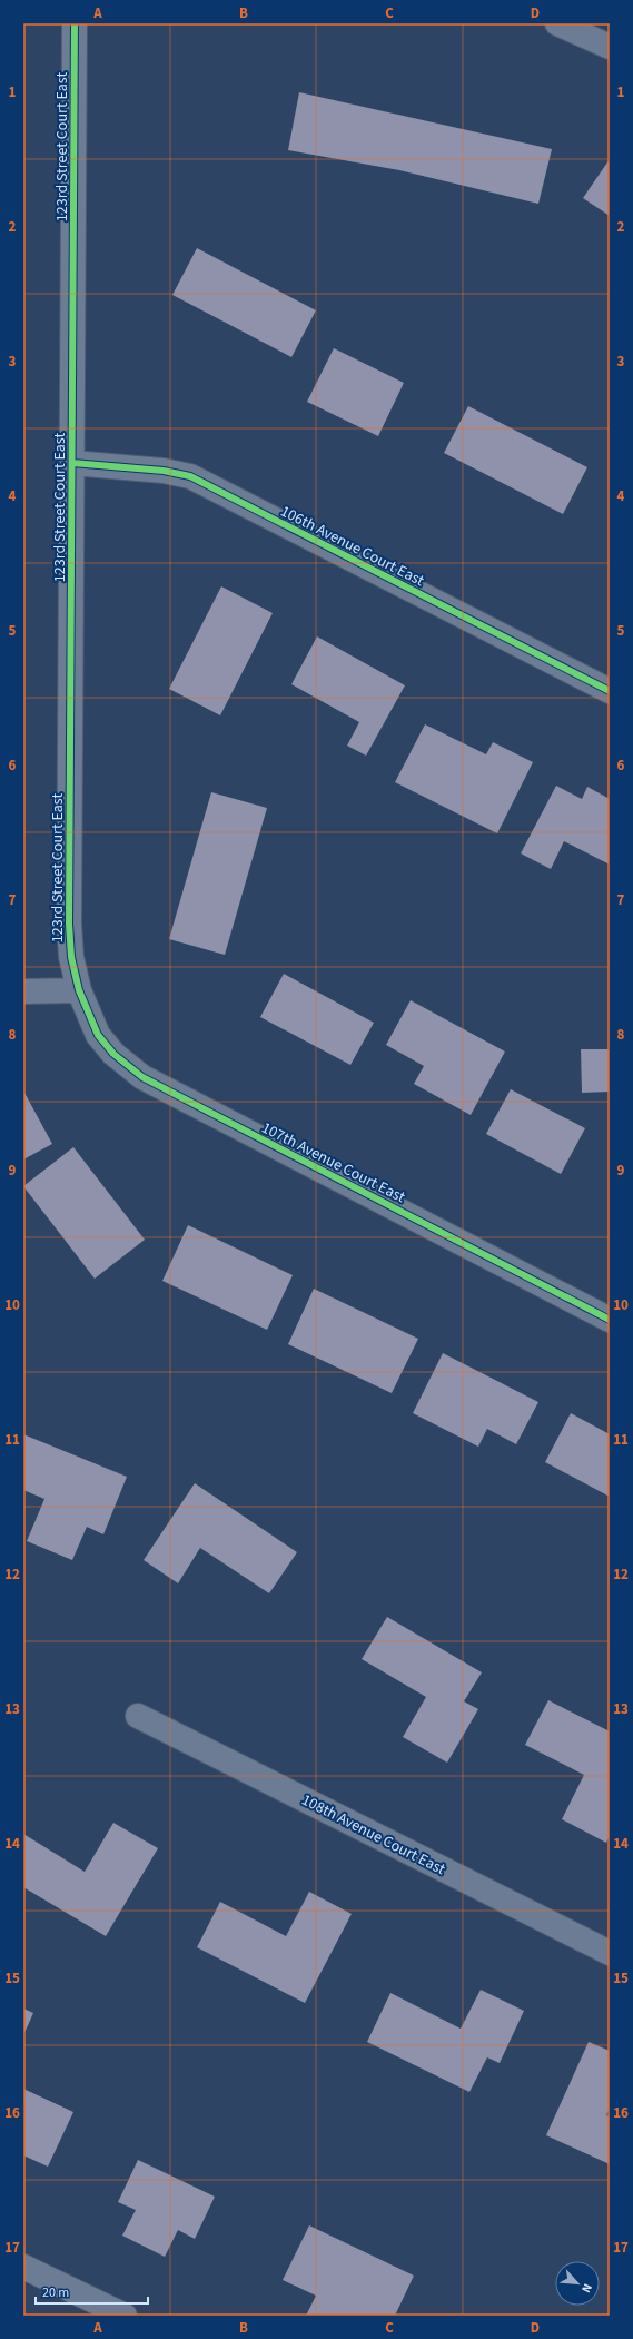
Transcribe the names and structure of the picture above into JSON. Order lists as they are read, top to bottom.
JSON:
{
  "streets": {
    "street": [
      "123rd Street Court East",
      "106th Avenue Court East",
      "107th Avenue Court East",
      "108th Avenue Court East"
    ]
  },
  "crossings": [
    ["123rd Street Court East", "106th Avenue Court East"],
    ["123rd Street Court East", "107th Avenue Court East"]
  ],
  "scale_bar": "20 m",
  "north": "bottom right",
  "grid": {
    "columns": [
      "A",
      "B",
      "C",
      "D"
    ],
    "rows": [
      "1",
      "2",
      "3",
      "4",
      "5",
      "6",
      "7",
      "8",
      "9",
      "10",
      "11",
      "12",
      "13",
      "14",
      "15",
      "16",
      "17"
    ]
  }
}
